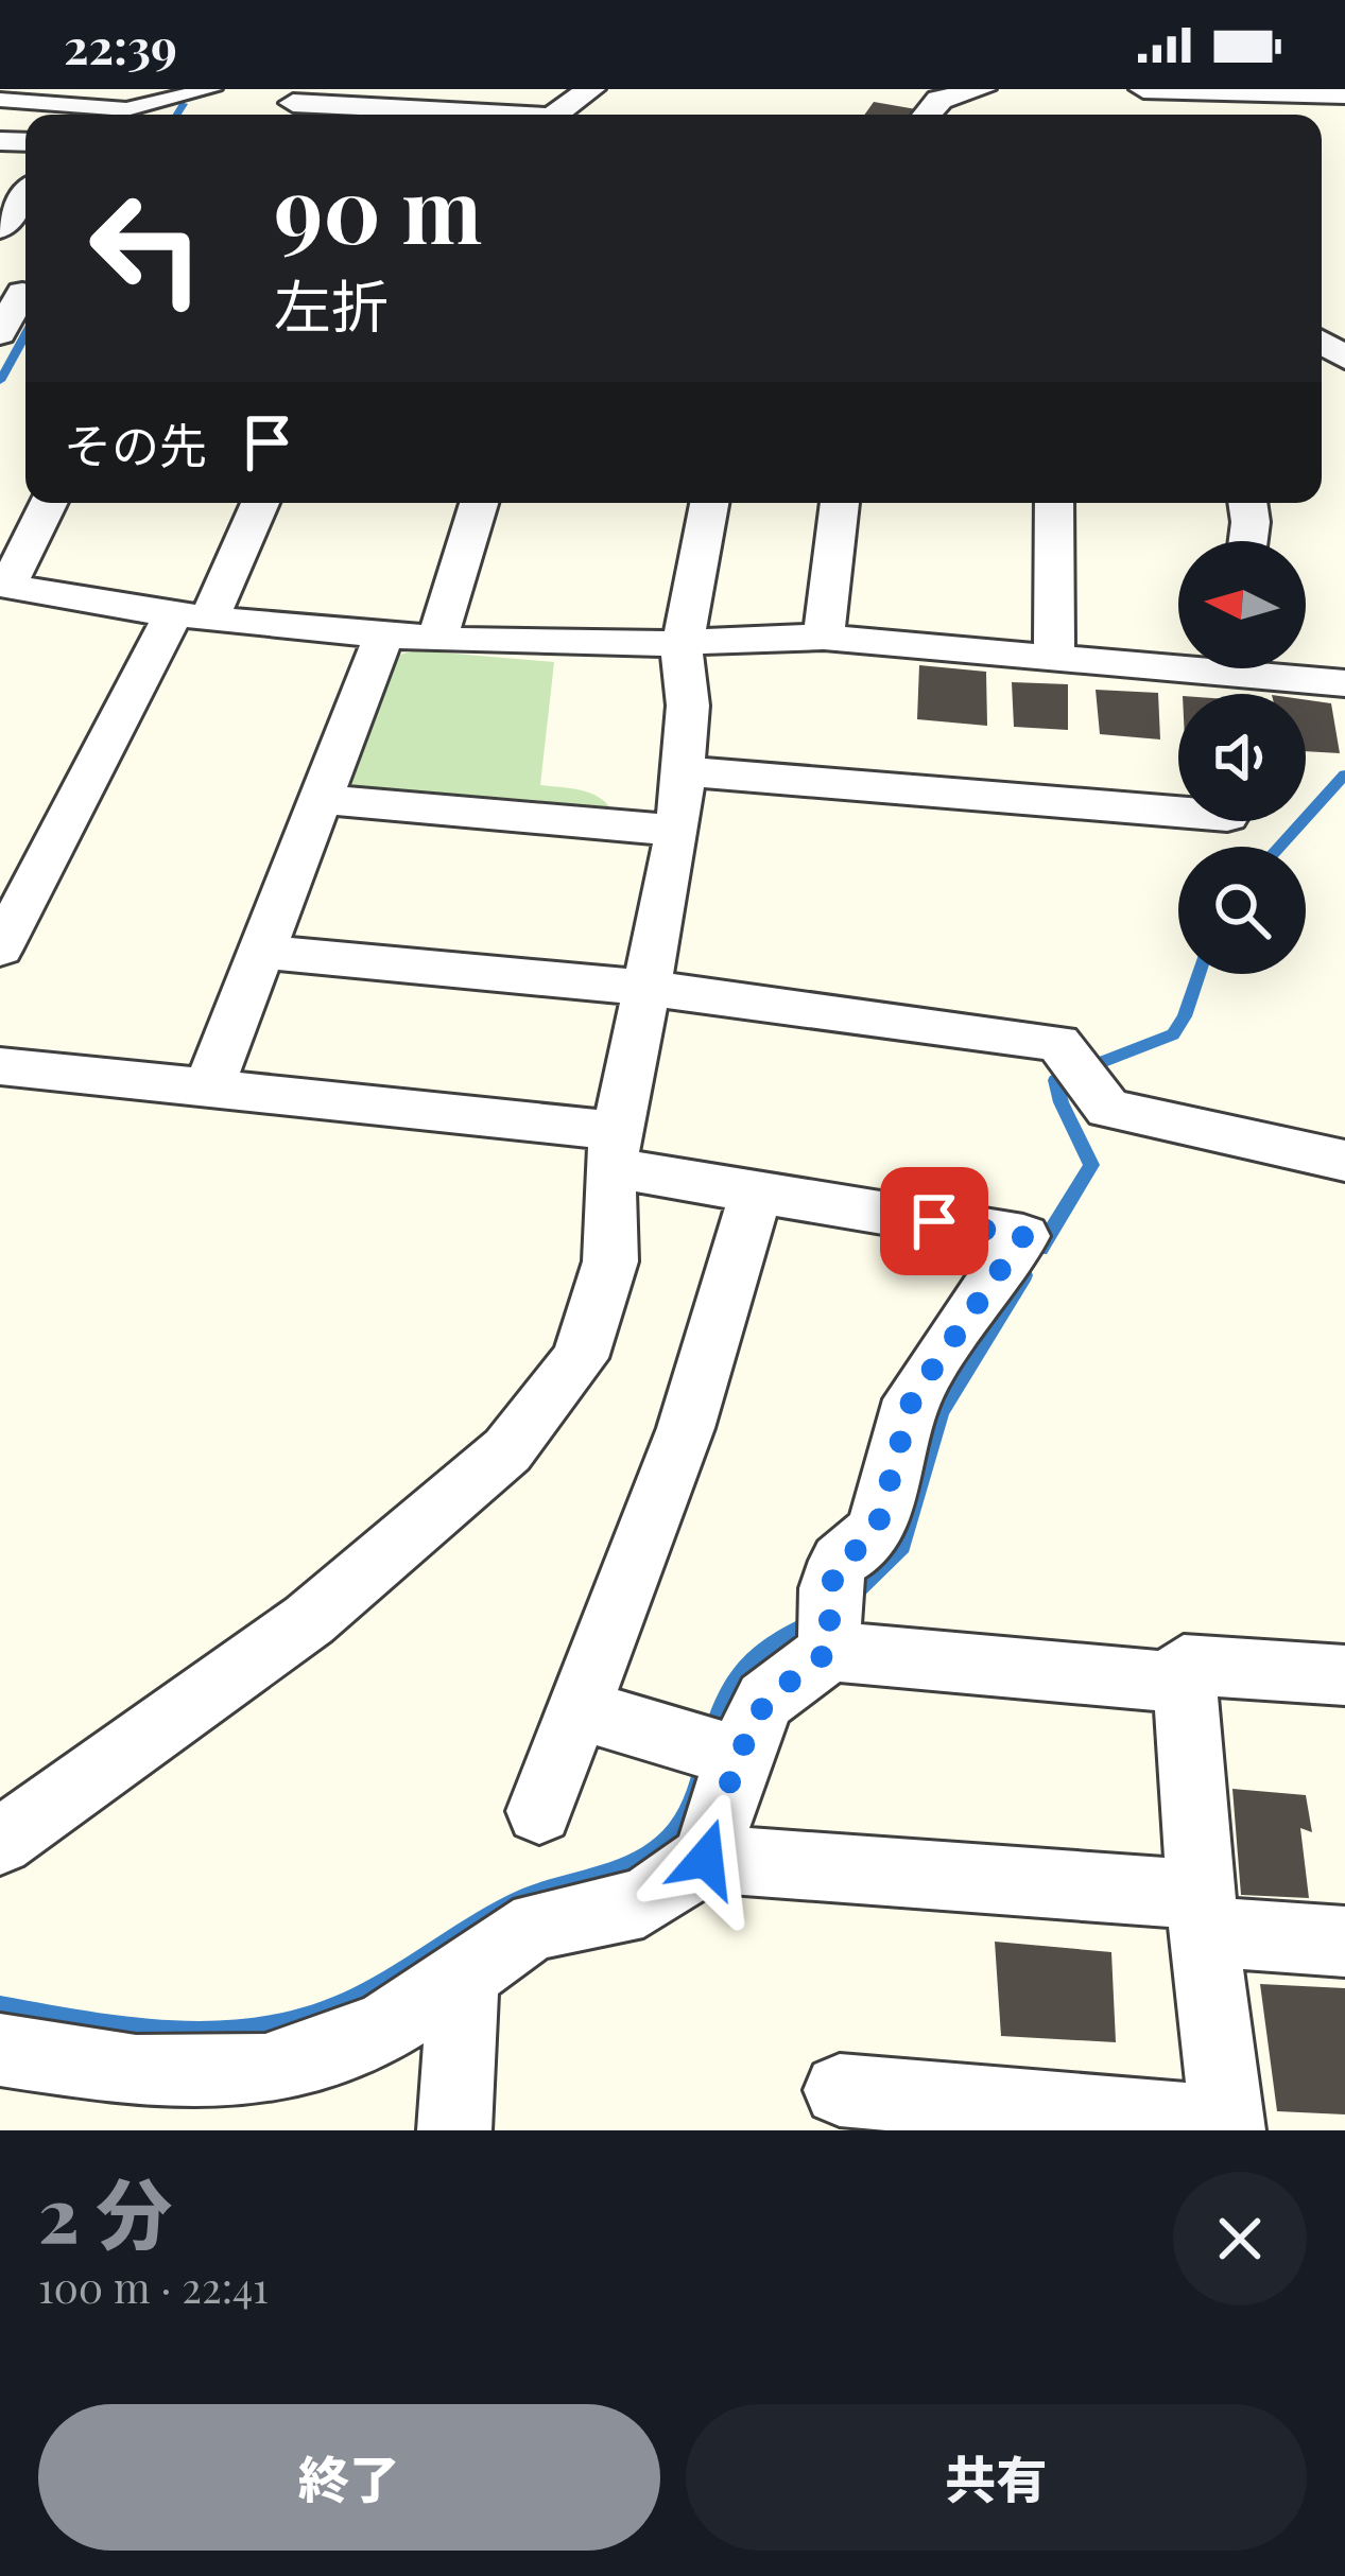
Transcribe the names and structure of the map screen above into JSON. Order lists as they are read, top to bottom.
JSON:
{
  "north": "left",
  "page": {
    "status": "22:39",
    "turn": ["90 m", "左折"],
    "then": "その先",
    "heading": ["2 分", "100 m · 22:41"],
    "buttons": ["終了", "共有"]
  }
}
